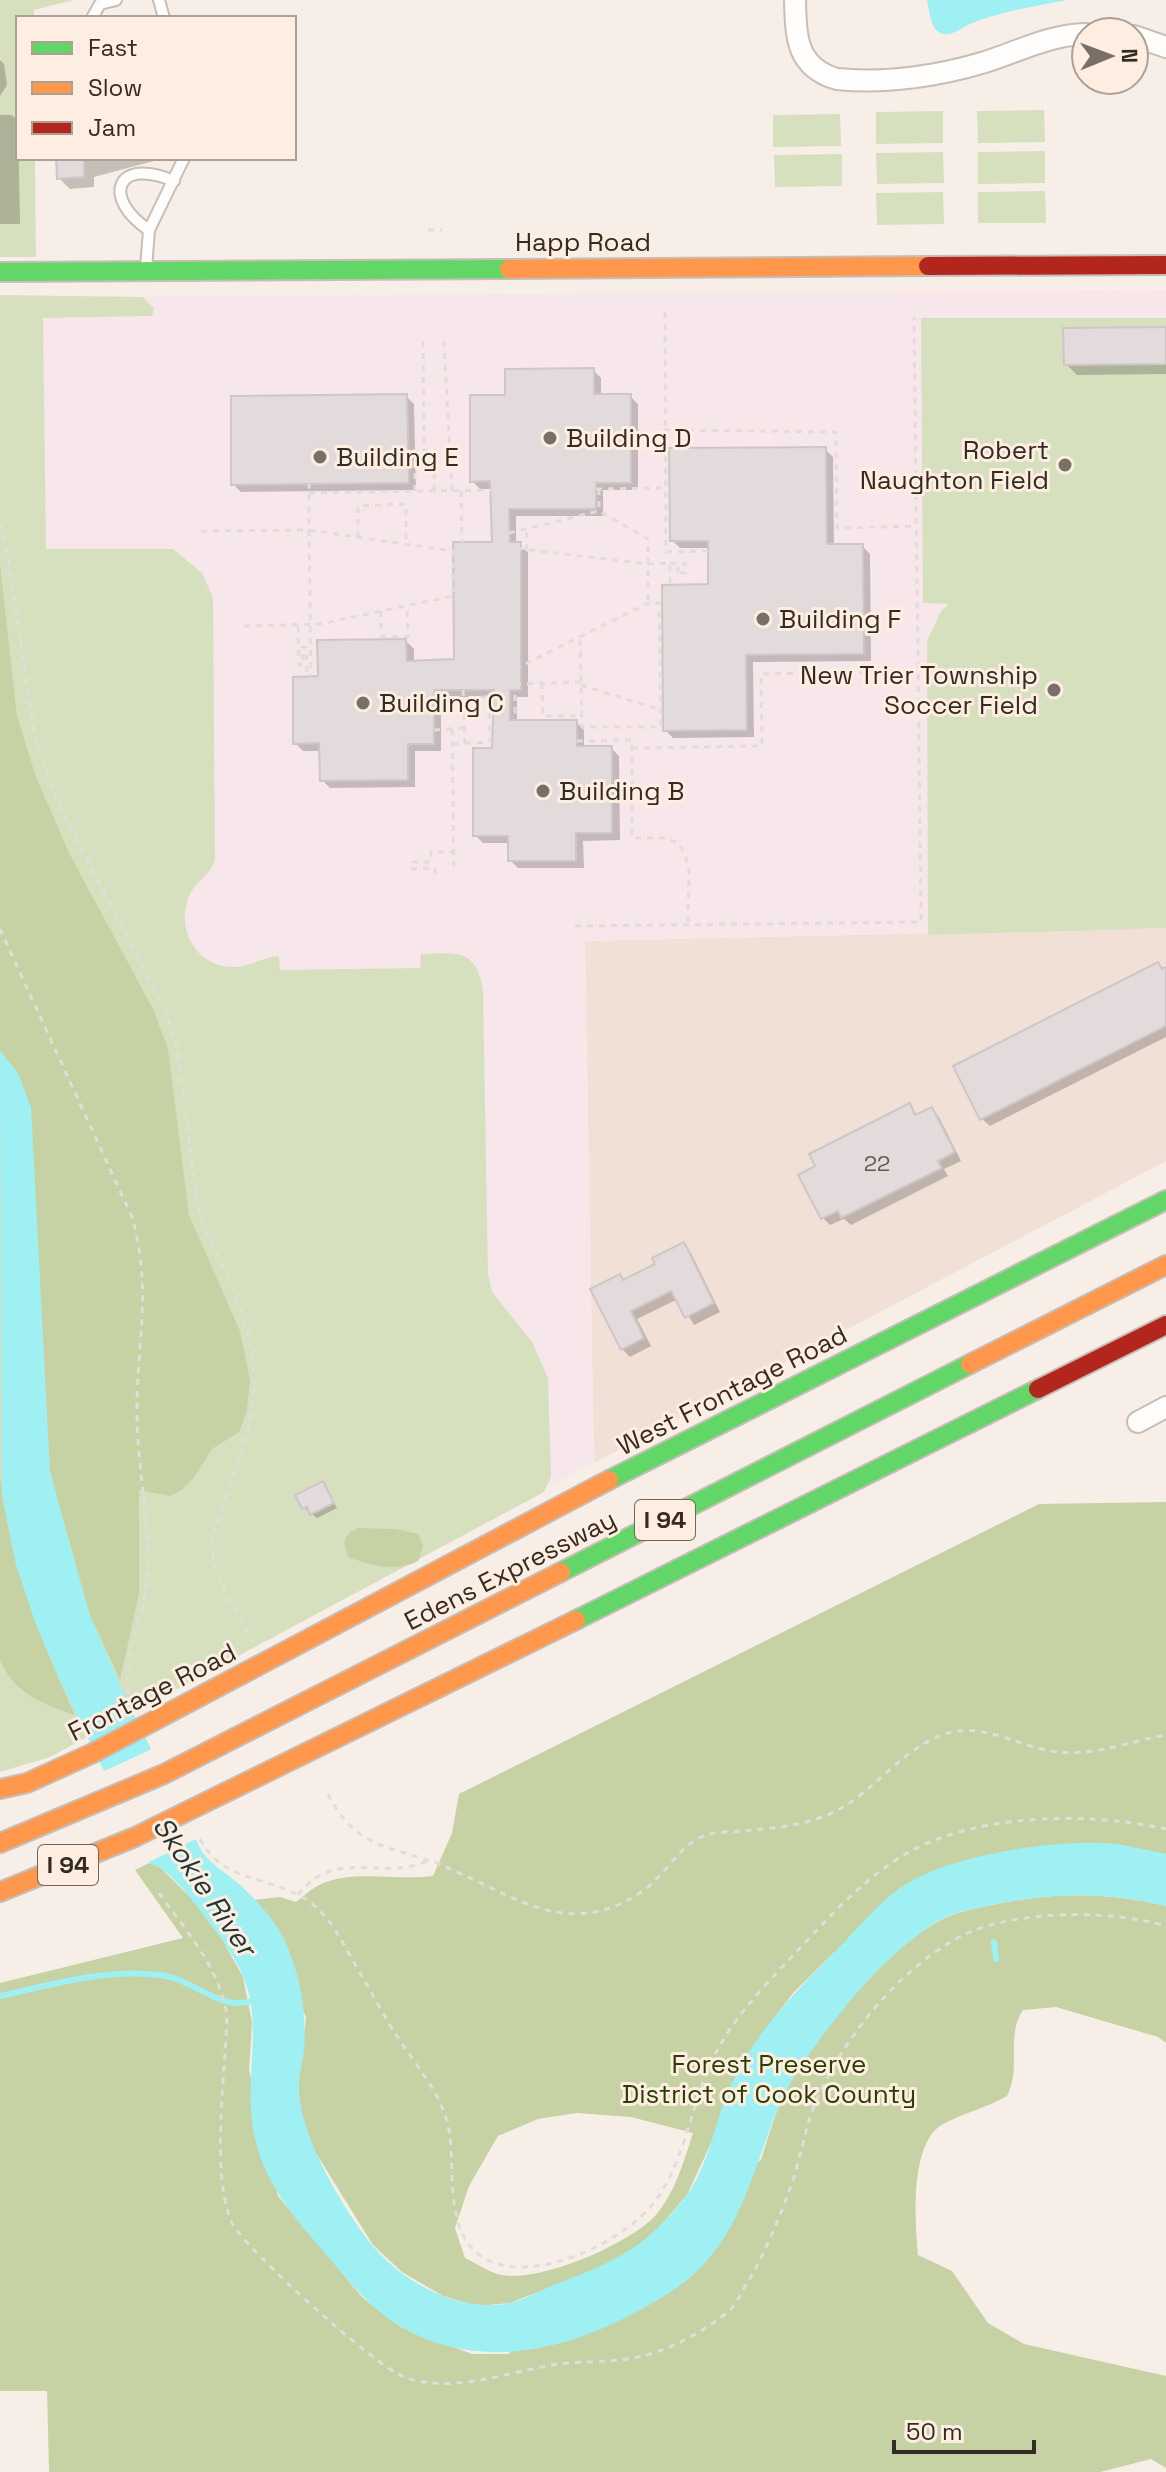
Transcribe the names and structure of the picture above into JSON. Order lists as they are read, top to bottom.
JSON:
{
  "streets": {
    "main road": [
      "Happ Road",
      "West Frontage Road",
      "I 94",
      "Edens Expressway",
      "Frontage Road"
    ]
  },
  "crossings": [
    ["West Frontage Road", "Frontage Road"]
  ],
  "water": ["Skokie River"],
  "parks": ["Forest Preserve District of Cook County"],
  "places": [
    "Building D",
    "Building E",
    "Robert Naughton Field",
    "Building F",
    "New Trier Township Soccer Field",
    "Building C",
    "Building B"
  ],
  "house_numbers": ["22"],
  "legend": ["Fast", "Slow", "Jam"],
  "scale_bar": "50 m",
  "north": "right"
}
